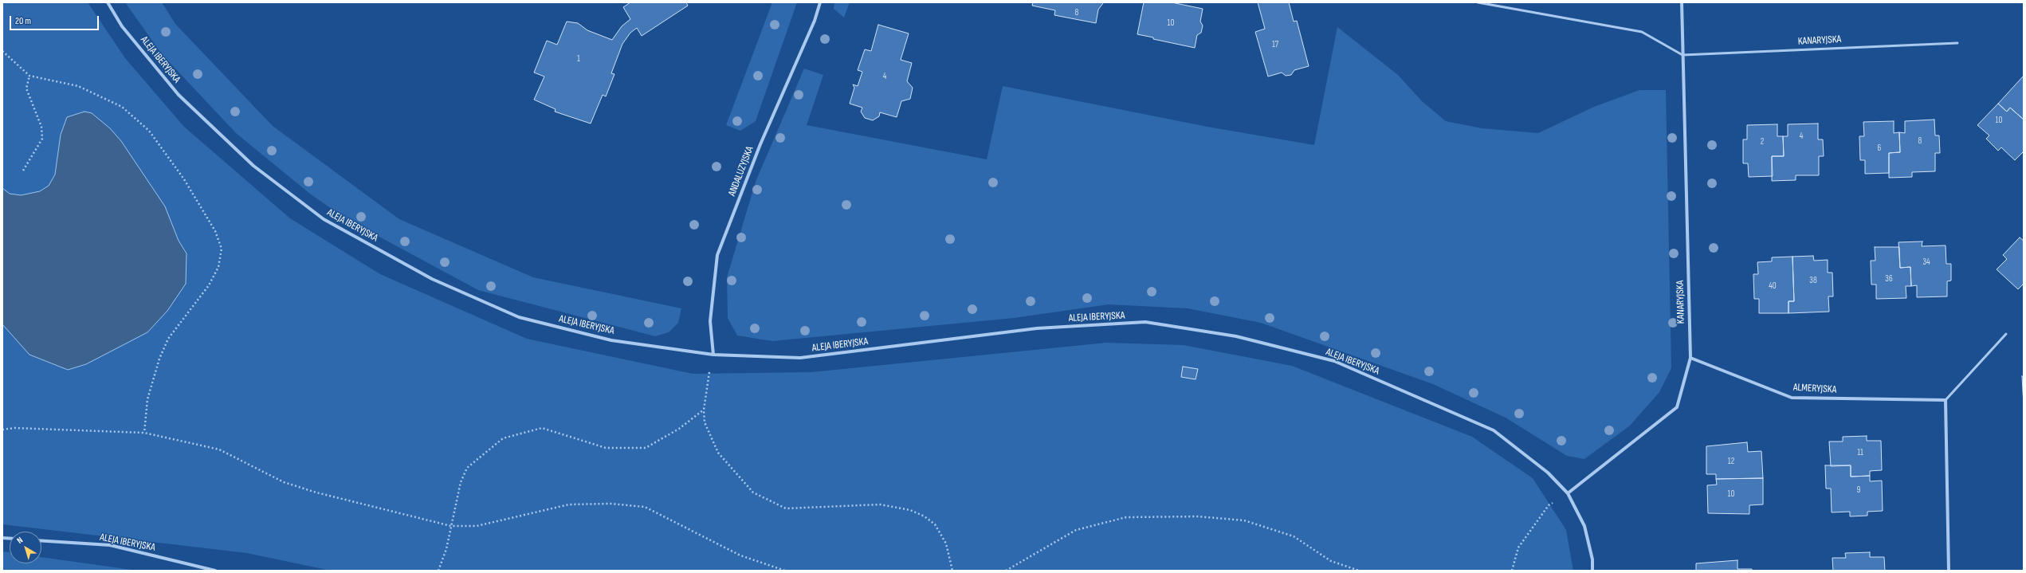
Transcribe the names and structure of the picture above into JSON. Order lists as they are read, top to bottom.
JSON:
{
  "streets": {
    "street": [
      "KANARYJSKA",
      "ALEJA IBERYJSKA",
      "ANDALUZYJSKA",
      "ALMERYJSKA"
    ]
  },
  "crossings": [
    ["KANARYJSKA", "ALEJA IBERYJSKA"],
    ["KANARYJSKA", "ALMERYJSKA"],
    ["ALEJA IBERYJSKA", "ANDALUZYJSKA"]
  ],
  "house_numbers": [
    "8",
    "10",
    "17",
    "1",
    "4",
    "10",
    "4",
    "8",
    "2",
    "6",
    "34",
    "36",
    "38",
    "40",
    "11",
    "12",
    "9",
    "10"
  ],
  "scale_bar": "20 m",
  "north": "top left"
}
